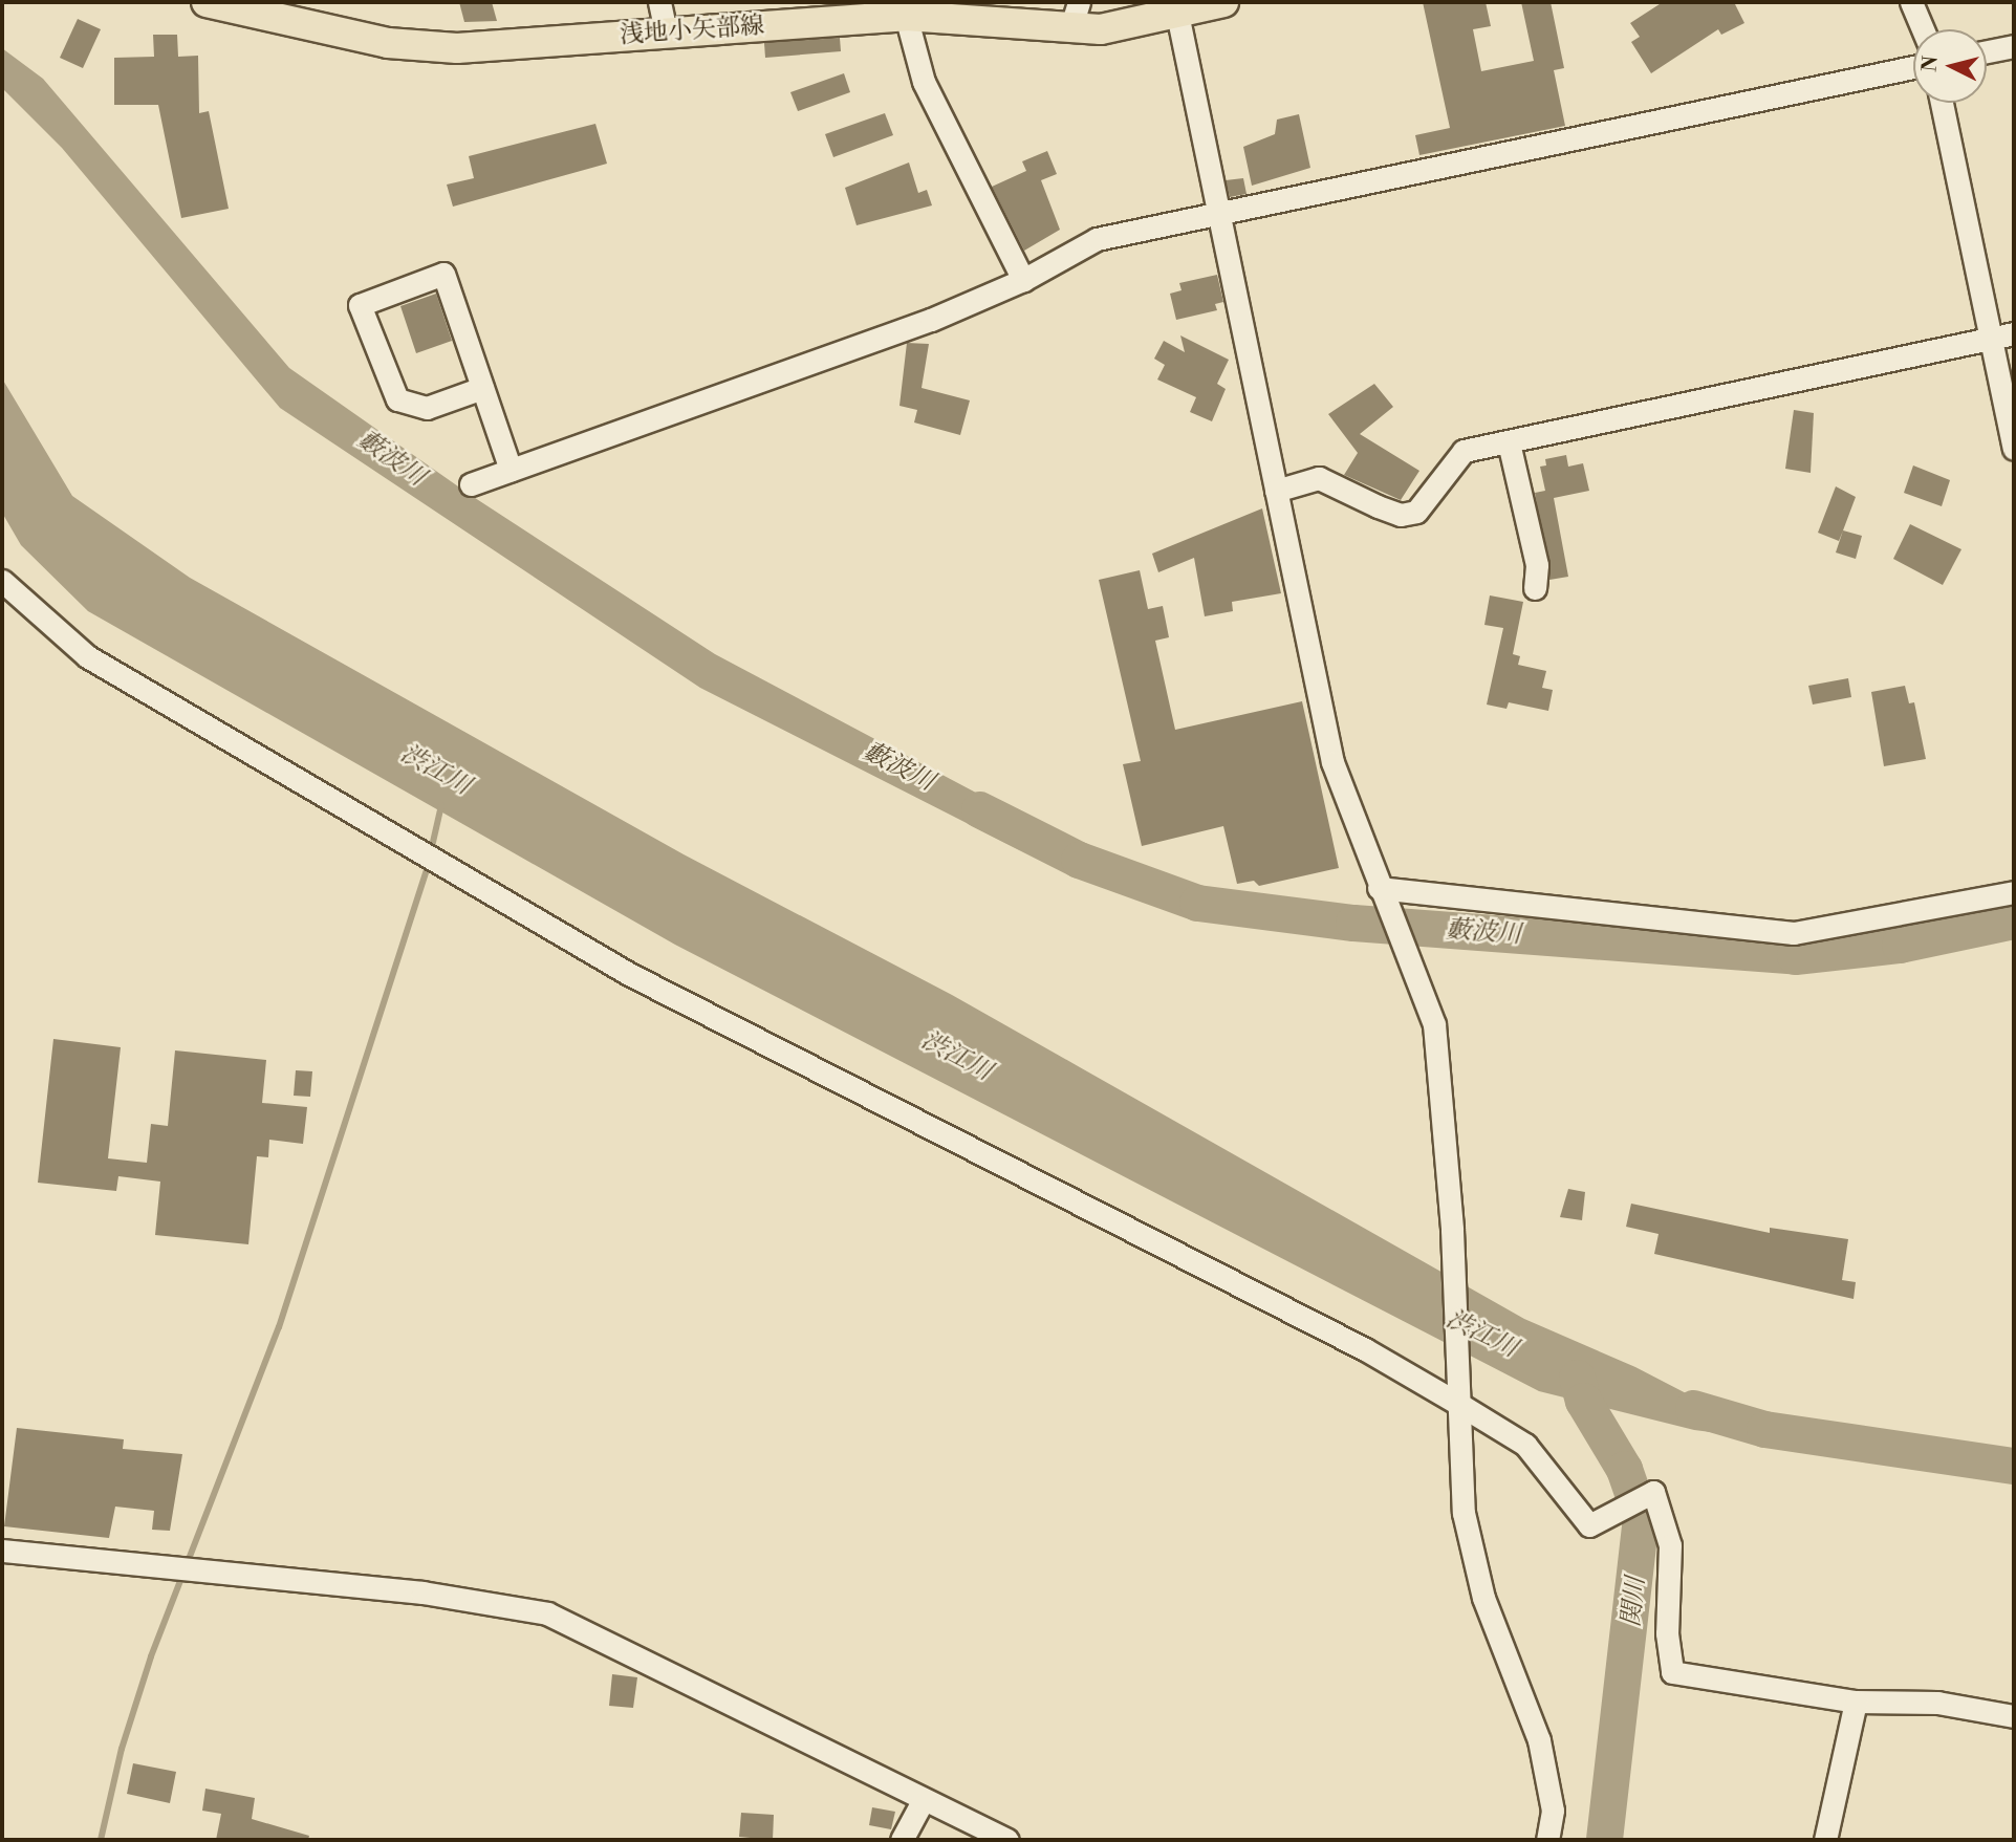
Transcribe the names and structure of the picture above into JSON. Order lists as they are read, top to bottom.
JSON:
{
  "streets": {
    "main road": ["浅地小矢部線"]
  },
  "water": ["藪波川", "渋江川", "関川"],
  "north": "left"
}
